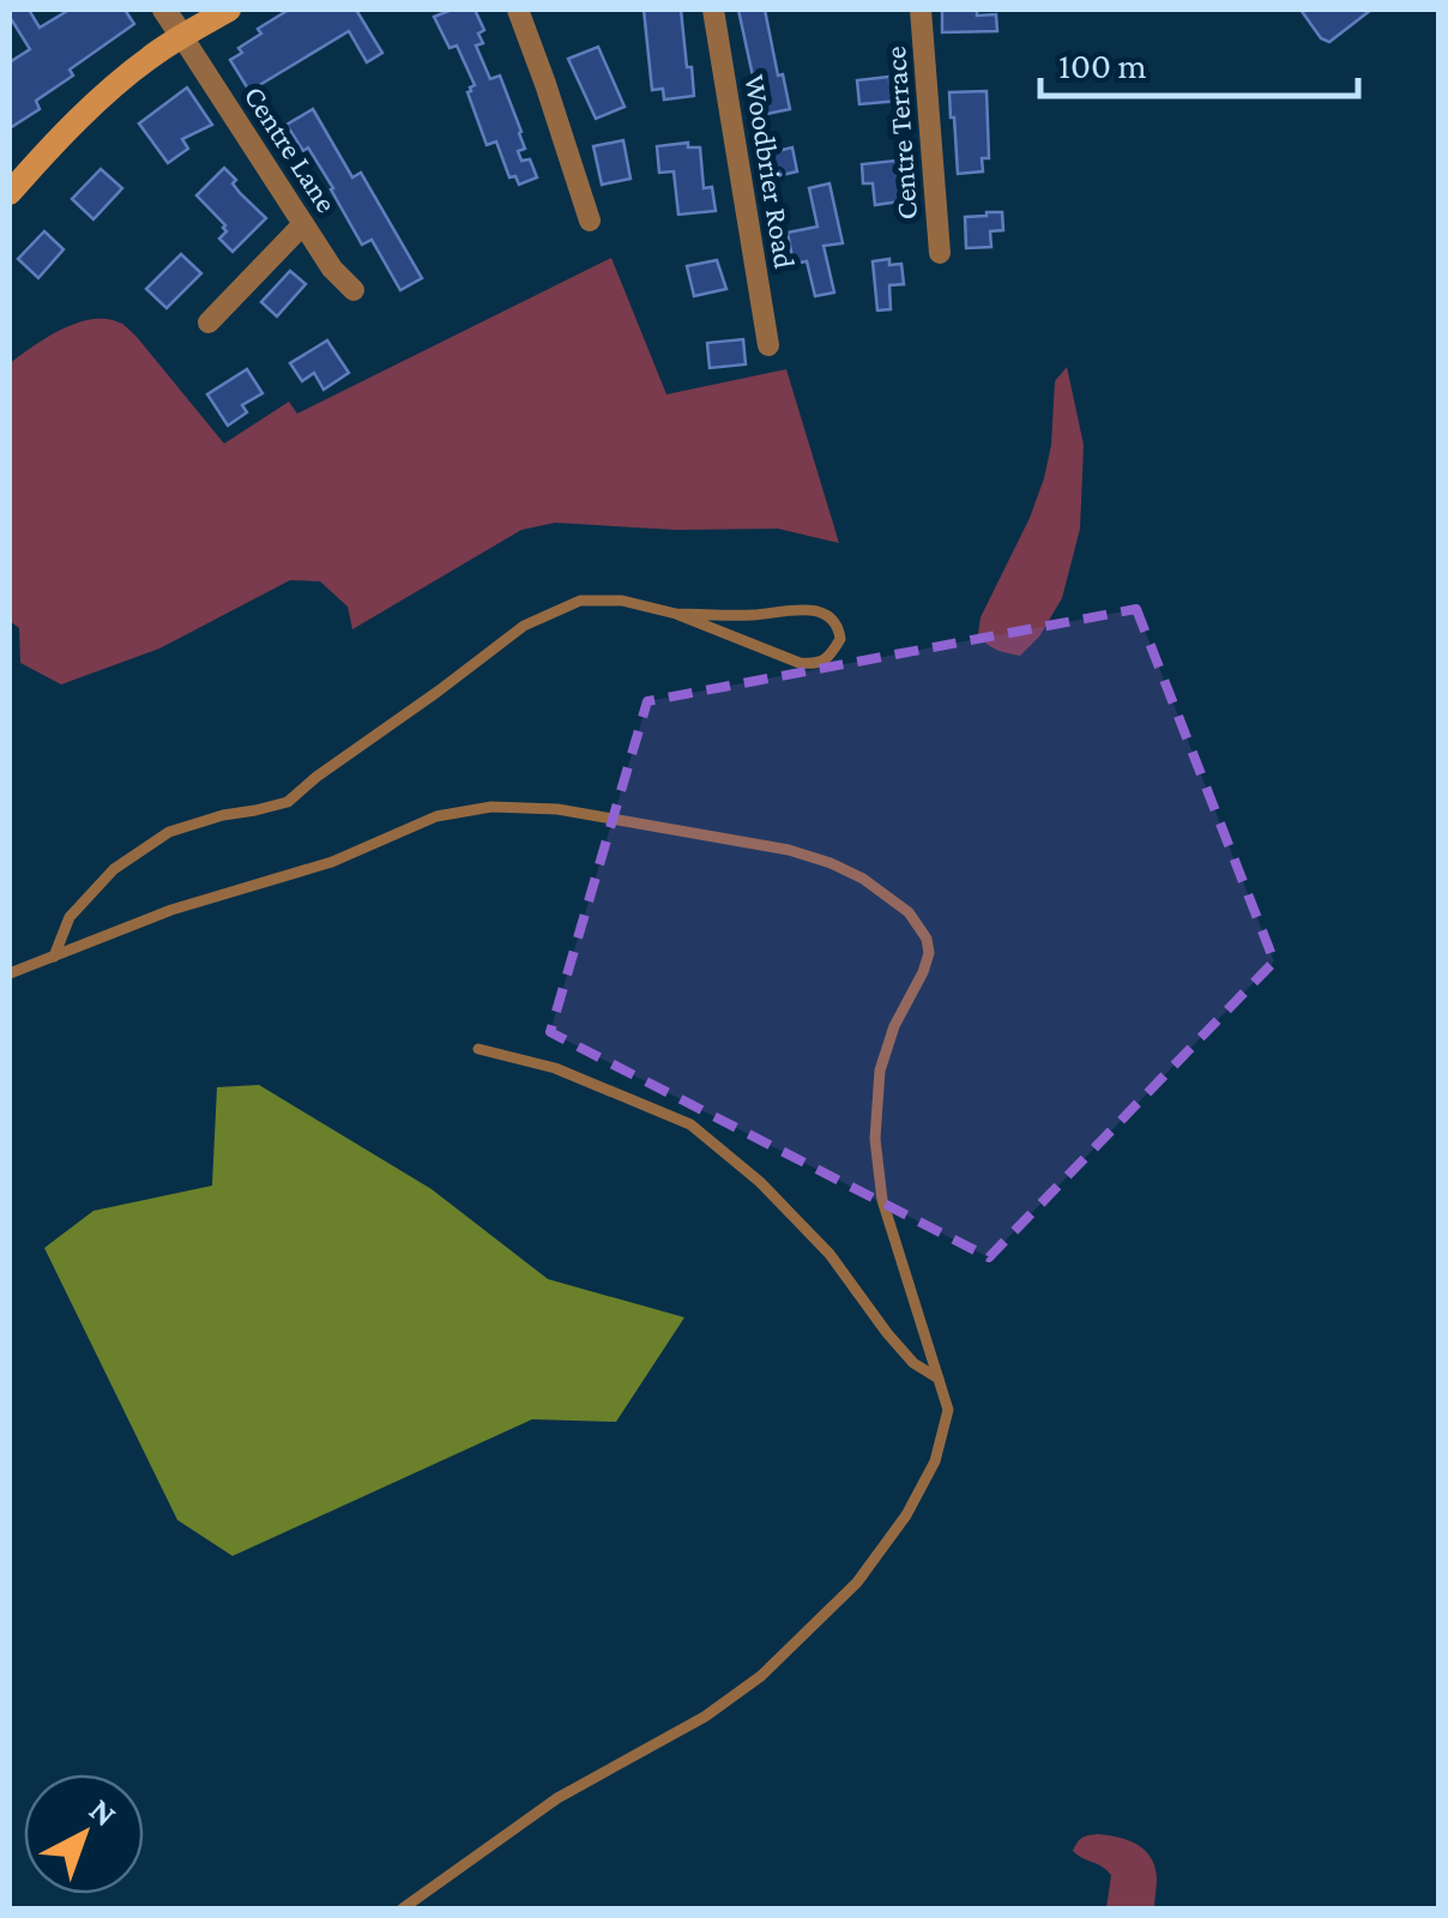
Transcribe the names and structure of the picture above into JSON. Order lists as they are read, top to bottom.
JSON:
{
  "streets": {
    "street": ["Centre Terrace", "Centre Lane", "Woodbrier Road"]
  },
  "scale_bar": "100 m",
  "north": "top right"
}
